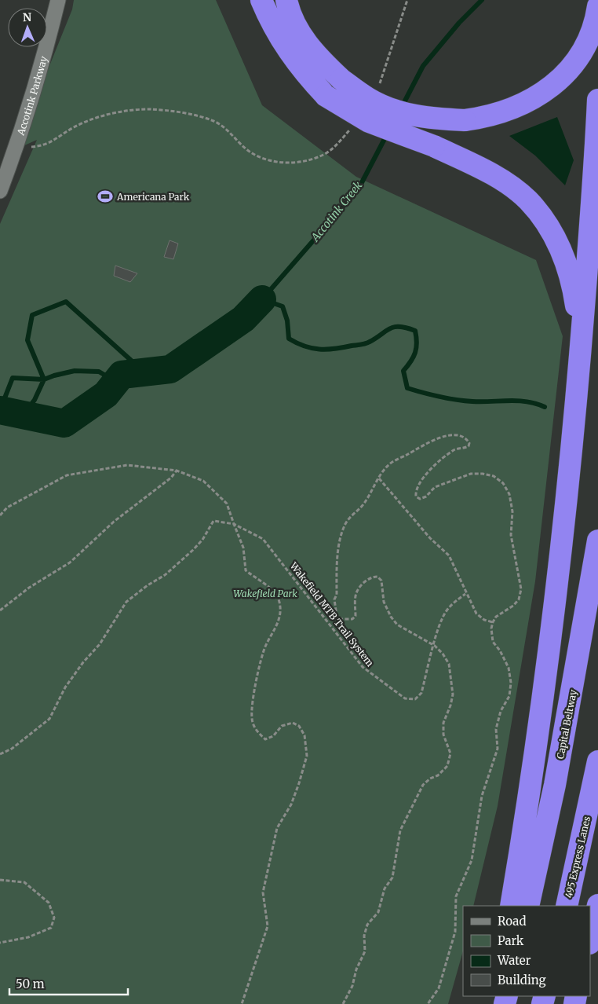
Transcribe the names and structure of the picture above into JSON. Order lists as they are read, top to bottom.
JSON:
{
  "streets": {
    "highway": ["Capital Beltway", "495 Express Lanes"],
    "street": ["Accotink Parkway"],
    "path": ["Wakefield MTB Trail System"]
  },
  "water": ["Accotink Creek"],
  "parks": ["Wakefield Park"],
  "places": {
    "sports": ["Americana Park"]
  },
  "legend": [
    "Road",
    "Park",
    "Water",
    "Building"
  ],
  "scale_bar": "50 m",
  "north": "top"
}
